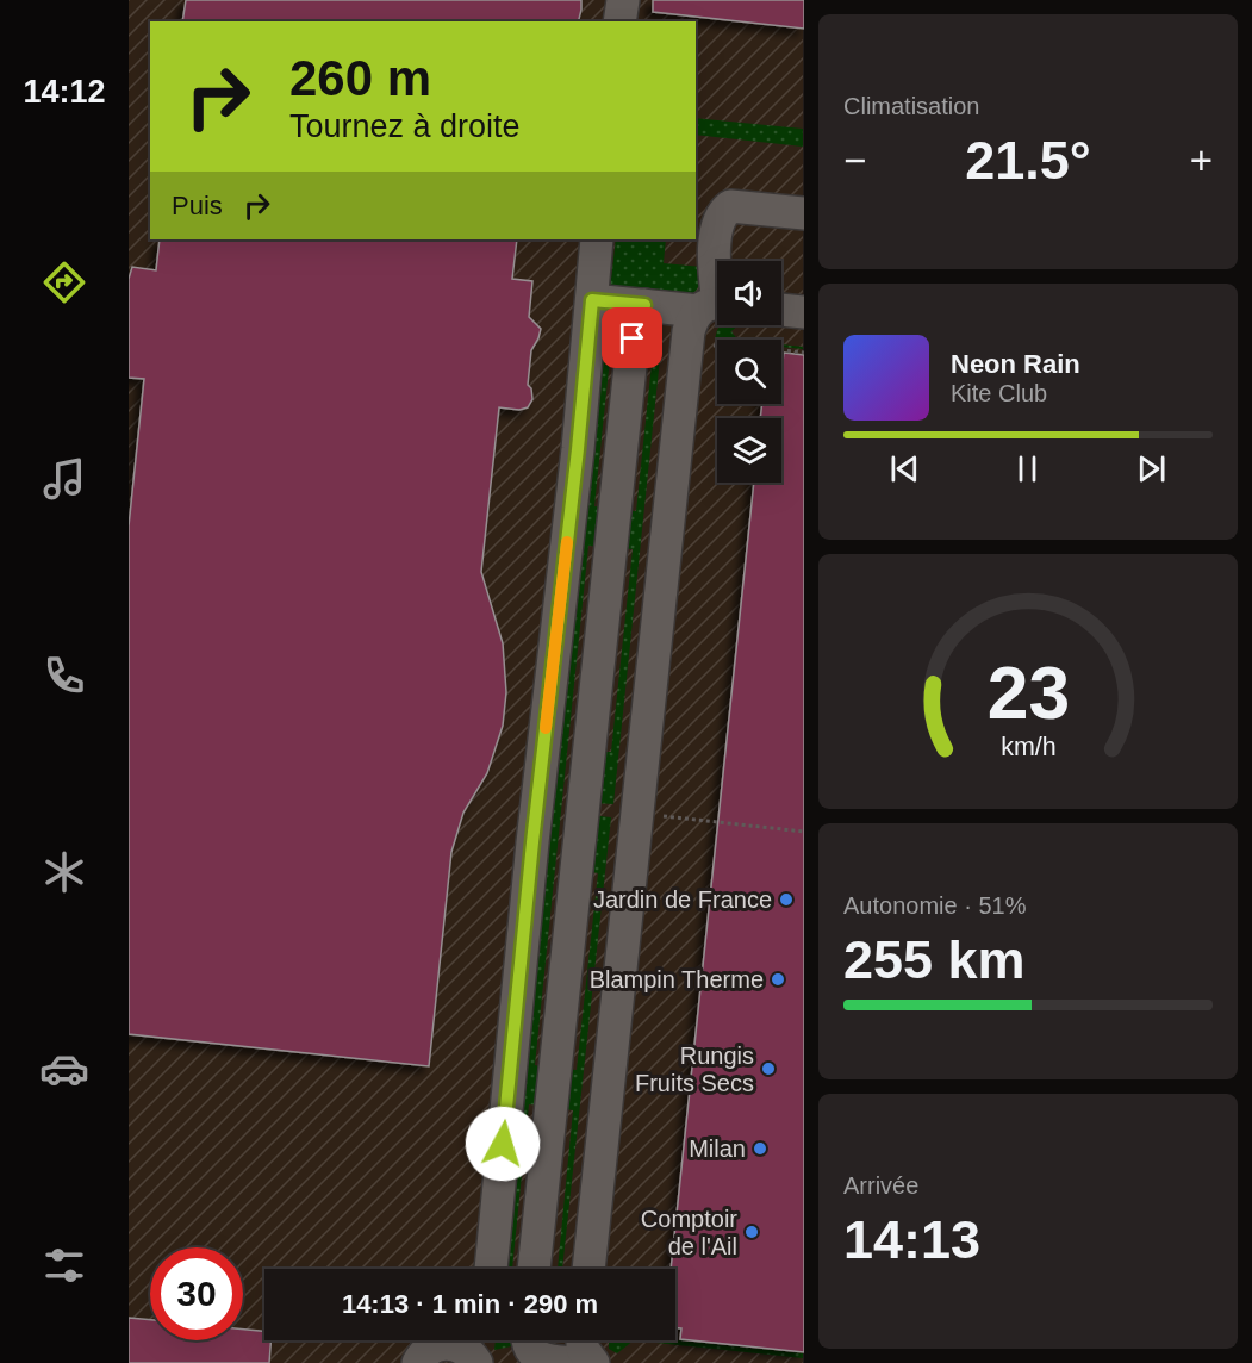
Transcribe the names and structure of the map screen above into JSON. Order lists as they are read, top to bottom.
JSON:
{
  "places": [
    "Jardin de France",
    "Blampin Therme",
    "Rungis Fruits Secs",
    "Milan",
    "Comptoir de l'Ail"
  ],
  "page": {
    "tabs": "14:12",
    "tile": [
      "Climatisation",
      ["Autonomie · 51%", "255 km"],
      ["Arrivée", "14:13"]
    ],
    "turn": ["260 m", "Tournez à droite"],
    "heat": ["−", "21.5°", "+"],
    "then": "Puis",
    "song": ["Neon Rain", "Kite Club"],
    "limit": "30",
    "trip": "14:13 · 1 min · 290 m",
    "gauge": ["23", "km/h"]
  }
}
